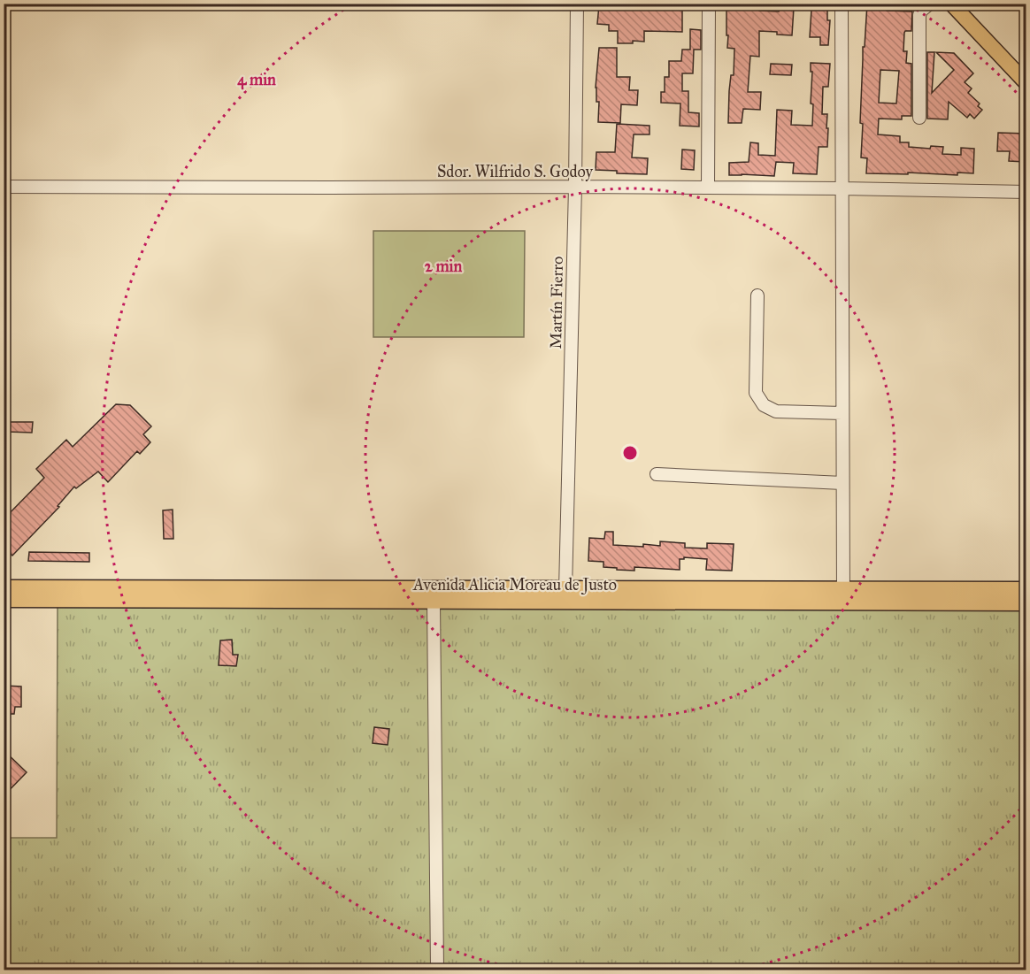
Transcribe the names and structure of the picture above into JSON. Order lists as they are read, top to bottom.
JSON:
{
  "streets": {
    "main road": ["Avenida Alicia Moreau de Justo"],
    "street": ["Sdor. Wilfrido S. Godoy", "Martín Fierro"]
  },
  "crossings": [
    ["Sdor. Wilfrido S. Godoy", "Martín Fierro"],
    ["Martín Fierro", "Avenida Alicia Moreau de Justo"]
  ],
  "rings": ["4 min", "2 min"]
}
